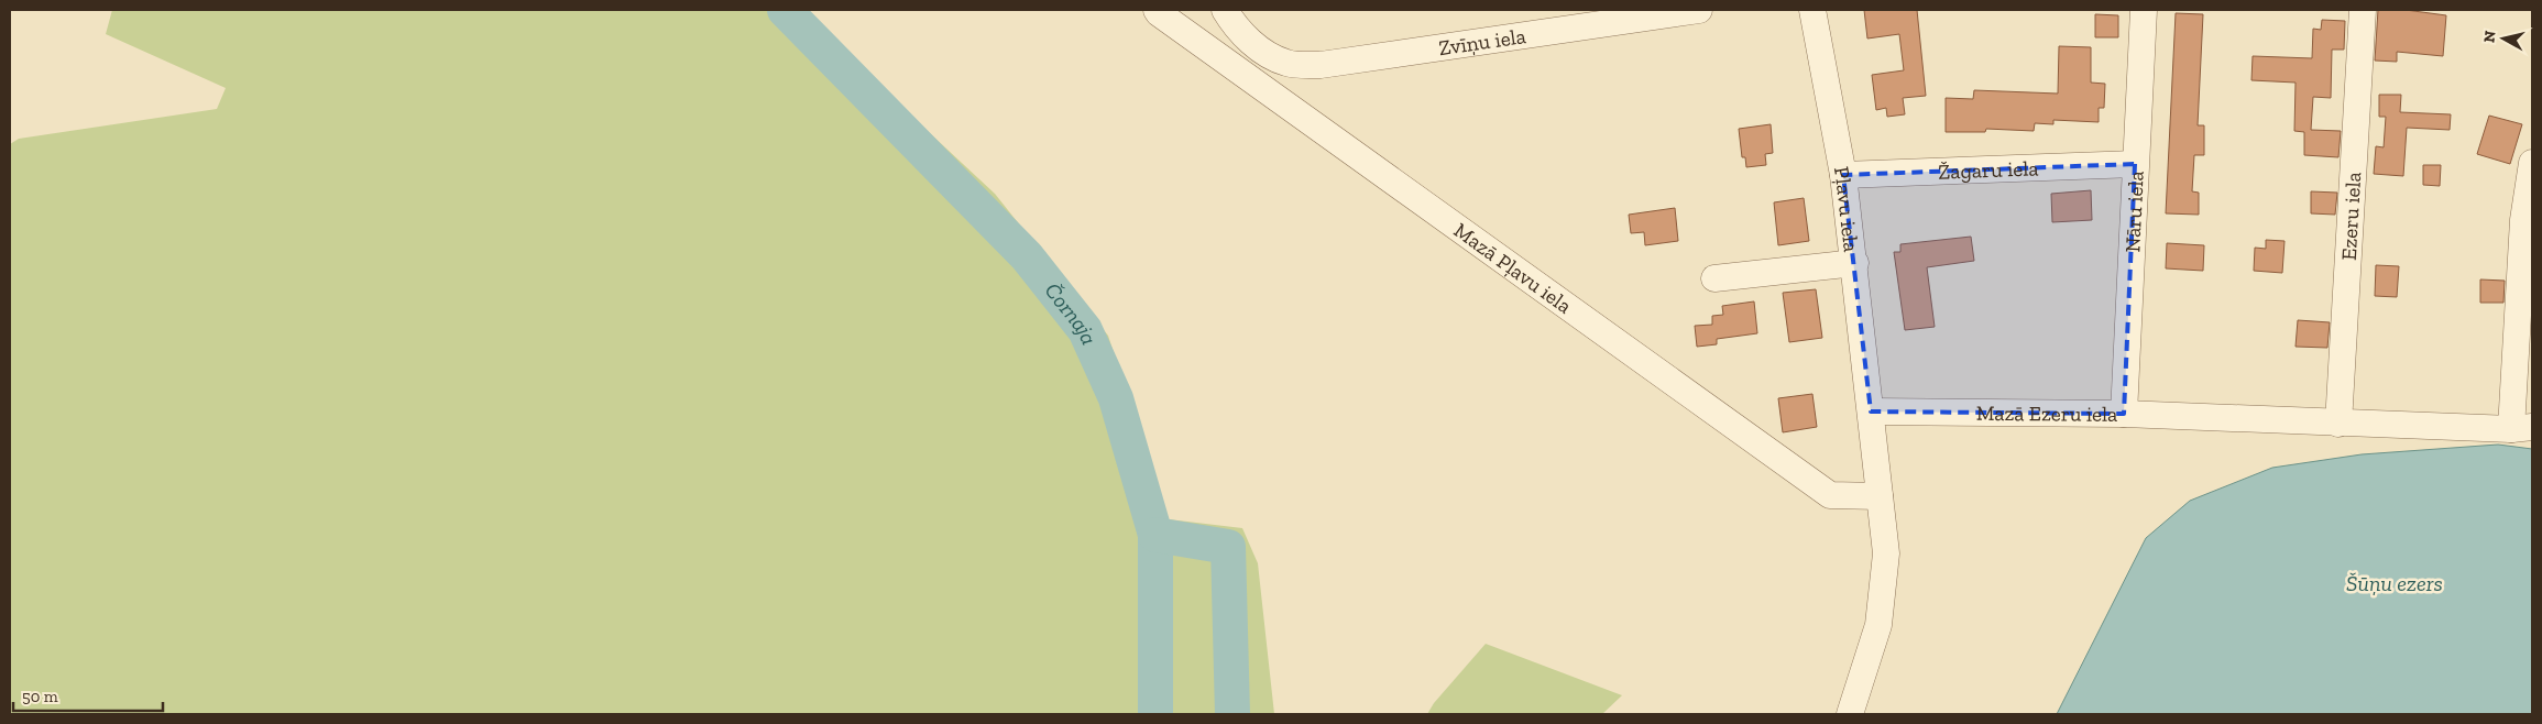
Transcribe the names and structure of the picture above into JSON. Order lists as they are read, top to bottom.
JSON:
{
  "streets": {
    "street": [
      "Zvīņu iela",
      "Žagaru iela",
      "Pļavu iela",
      "Nāru iela",
      "Ezeru iela",
      "Mazā Pļavu iela",
      "Mazā Ezeru iela"
    ]
  },
  "crossings": [
    ["Žagaru iela", "Pļavu iela"],
    ["Žagaru iela", "Nāru iela"],
    ["Pļavu iela", "Mazā Ezeru iela"],
    ["Nāru iela", "Mazā Ezeru iela"],
    ["Ezeru iela", "Mazā Ezeru iela"]
  ],
  "water": ["Čornaja", "Šūņu ezers"],
  "scale_bar": "50 m",
  "north": "left"
}
